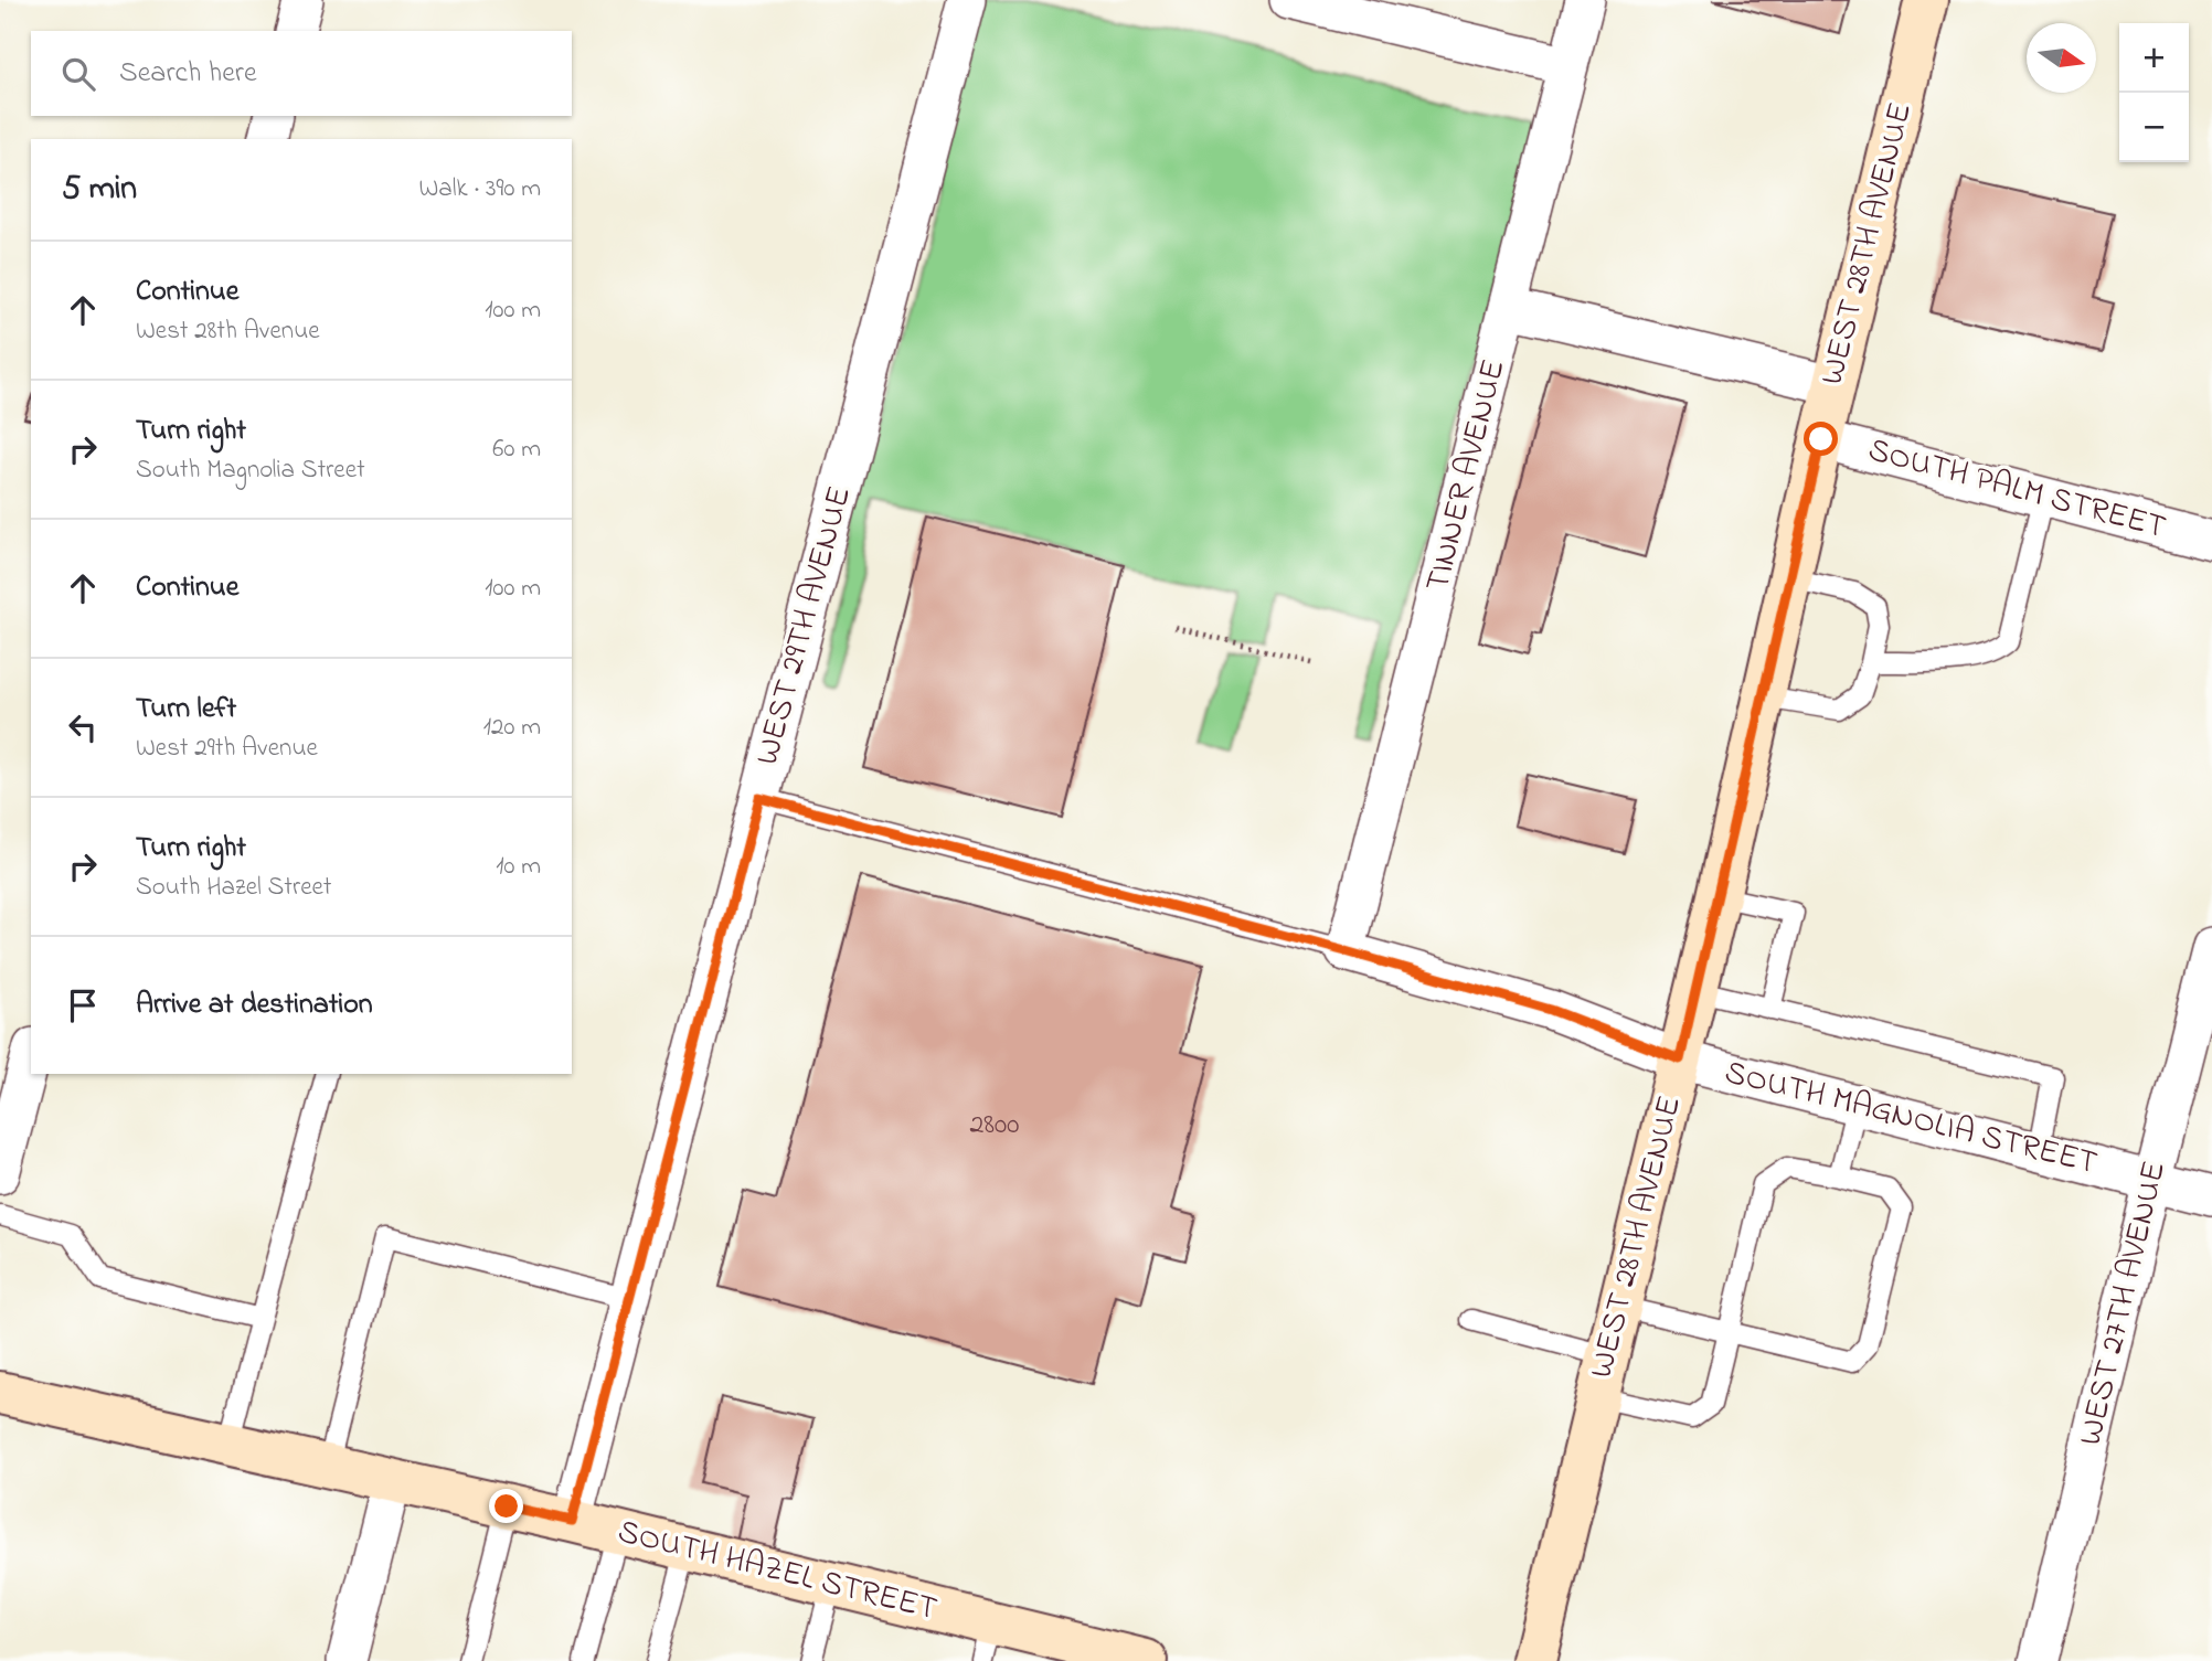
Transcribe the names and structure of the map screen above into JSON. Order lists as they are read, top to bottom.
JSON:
{
  "streets": {
    "main road": ["WEST 28TH AVENUE", "SOUTH HAZEL STREET"],
    "street": [
      "TINNER AVENUE",
      "SOUTH PALM STREET",
      "WEST 29TH AVENUE",
      "SOUTH MAGNOLIA STREET",
      "WEST 27TH AVENUE"
    ]
  },
  "crossings": [
    ["WEST 28TH AVENUE", "SOUTH PALM STREET"],
    ["WEST 28TH AVENUE", "SOUTH MAGNOLIA STREET"],
    ["TINNER AVENUE", "SOUTH MAGNOLIA STREET"],
    ["WEST 29TH AVENUE", "SOUTH HAZEL STREET"],
    ["SOUTH MAGNOLIA STREET", "WEST 27TH AVENUE"]
  ],
  "house_numbers": ["2800"],
  "north": "right",
  "page": {
    "map_buttons": ["+", "−"],
    "search": "Search here",
    "heading": ["5 min", "Walk · 390 m"],
    "list": [
      ["Continue", "West 28th Avenue", "100 m"],
      ["Turn right", "South Magnolia Street", "60 m"],
      ["Continue", "100 m"],
      ["Turn left", "West 29th Avenue", "120 m"],
      ["Turn right", "South Hazel Street", "10 m"],
      "Arrive at destination"
    ]
  }
}
